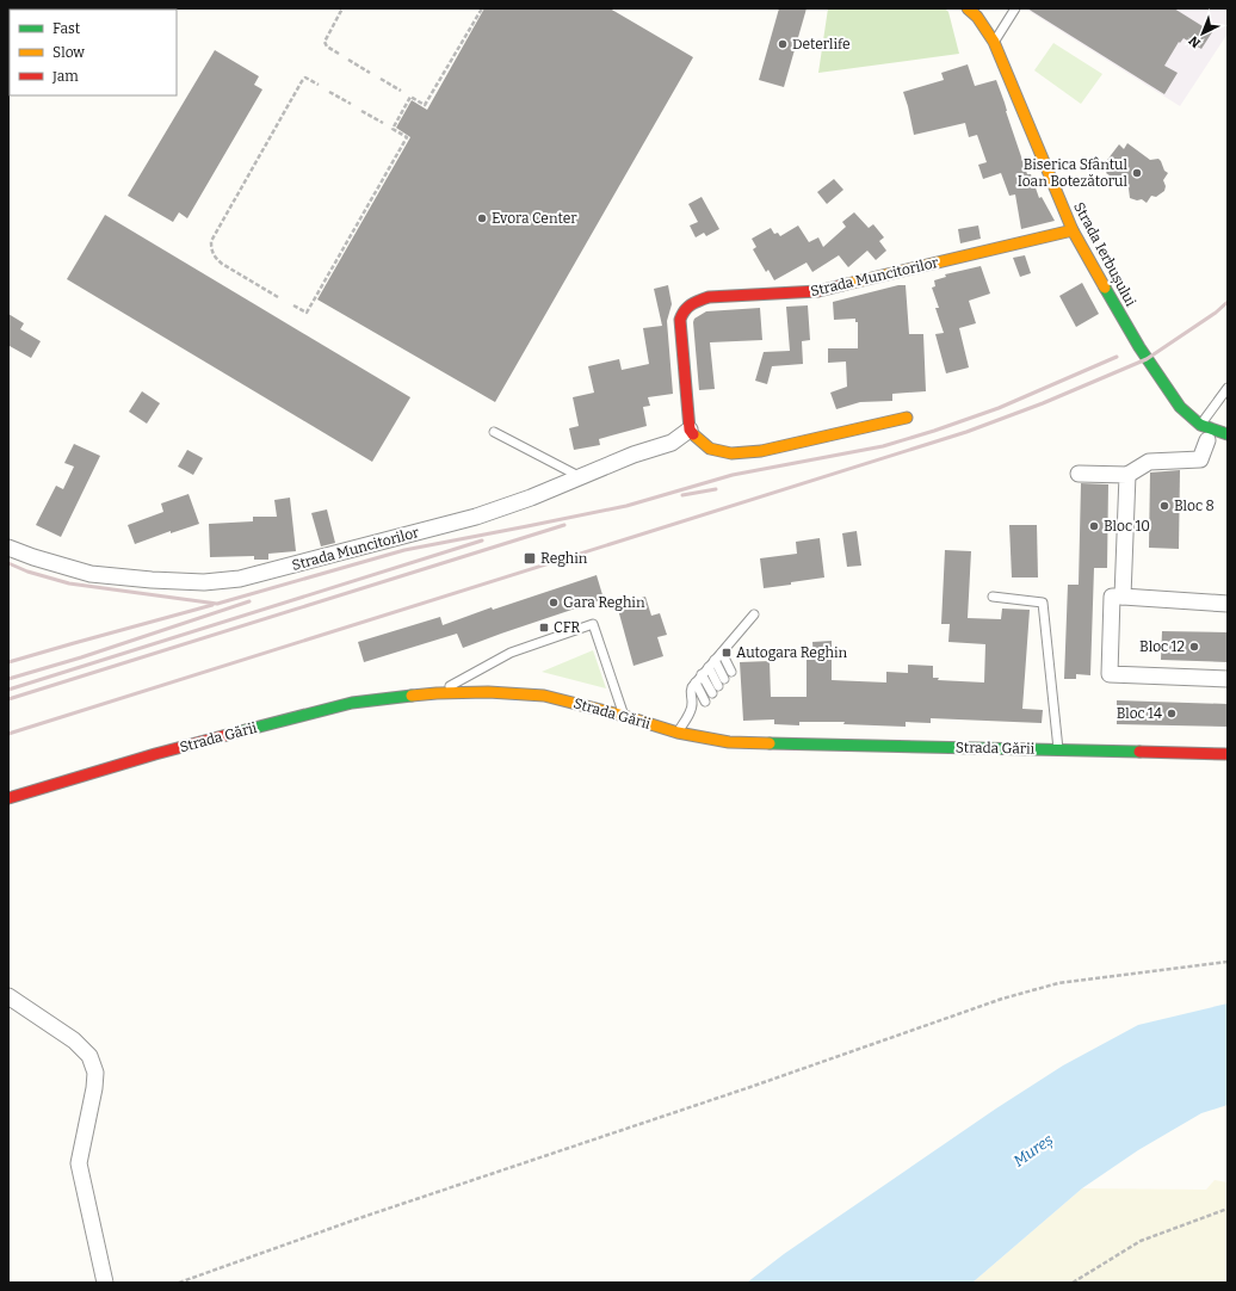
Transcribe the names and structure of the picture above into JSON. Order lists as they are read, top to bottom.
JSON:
{
  "streets": {
    "main road": ["Strada Ierbușului", "Strada Muncitorilor", "Strada Gării"]
  },
  "crossings": [
    ["Strada Ierbușului", "Strada Muncitorilor"]
  ],
  "water": ["Mureș"],
  "places": {
    "other": [
      "Deterlife",
      "Biserica Sfântul Ioan Botezătorul",
      "Evora Center",
      "Bloc 8",
      "Bloc 10",
      "Gara Reghin",
      "Bloc 12",
      "Bloc 14"
    ],
    "transit": ["Reghin", "CFR", "Autogara Reghin"]
  },
  "legend": ["Fast", "Slow", "Jam"],
  "north": "bottom left"
}
